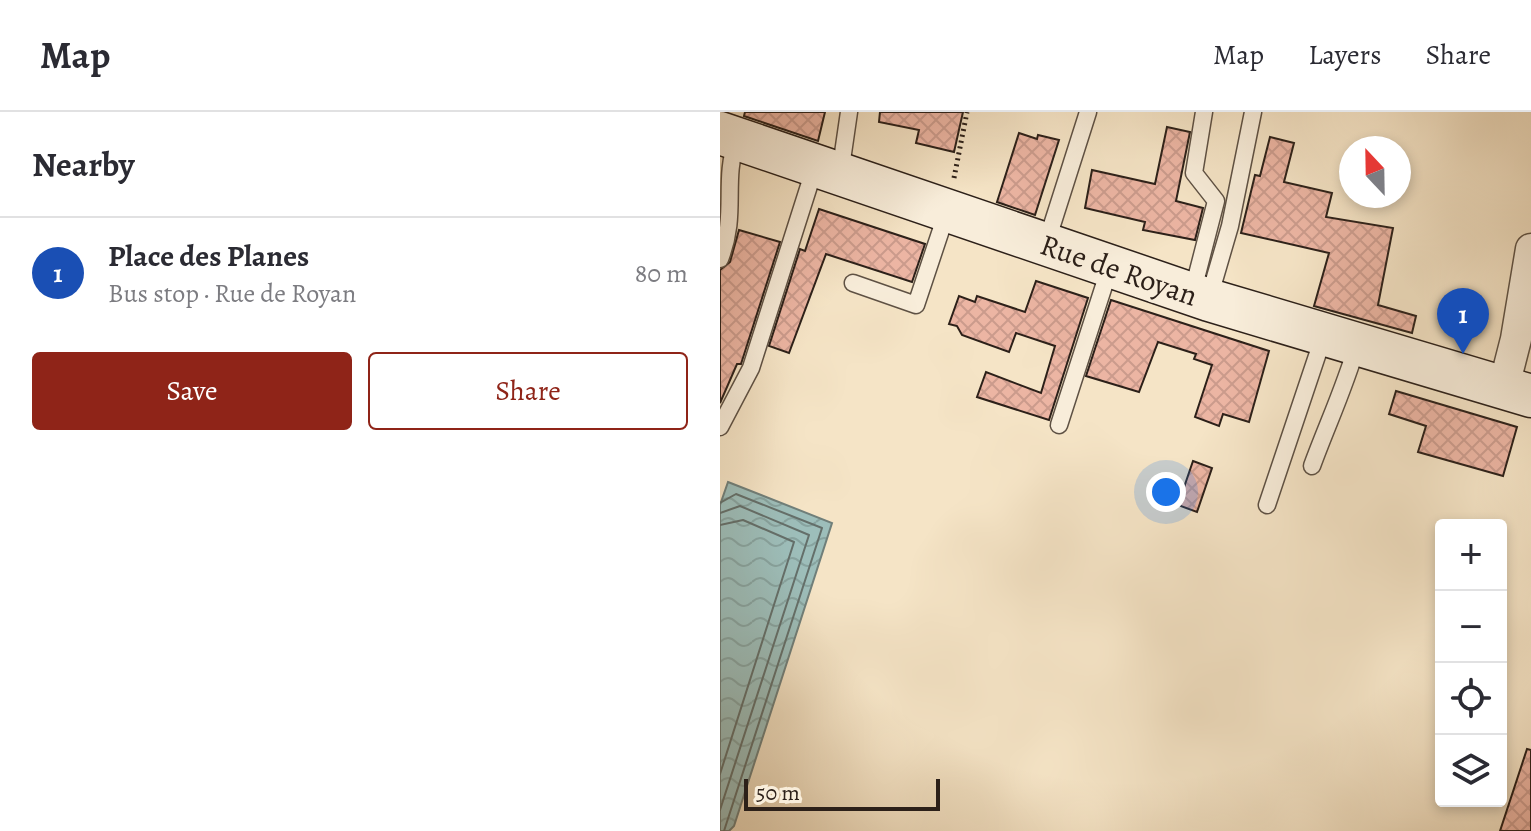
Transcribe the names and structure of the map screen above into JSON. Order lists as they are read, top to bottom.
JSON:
{
  "streets": {
    "main road": ["Rue de Royan"]
  },
  "scale_bar": "50 m",
  "north": "top",
  "page": {
    "header": "Map",
    "nav": ["Map", "Layers", "Share"],
    "heading": "Nearby",
    "list": [
      {
        "mark": "1",
        "name": "Place des Planes",
        "note": "Bus stop · Rue de Royan",
        "value": "80 m"
      }
    ],
    "pins": "1",
    "buttons": ["Save", "Share"],
    "map_buttons": ["+", "−"],
    "scale": "50 m"
  }
}
